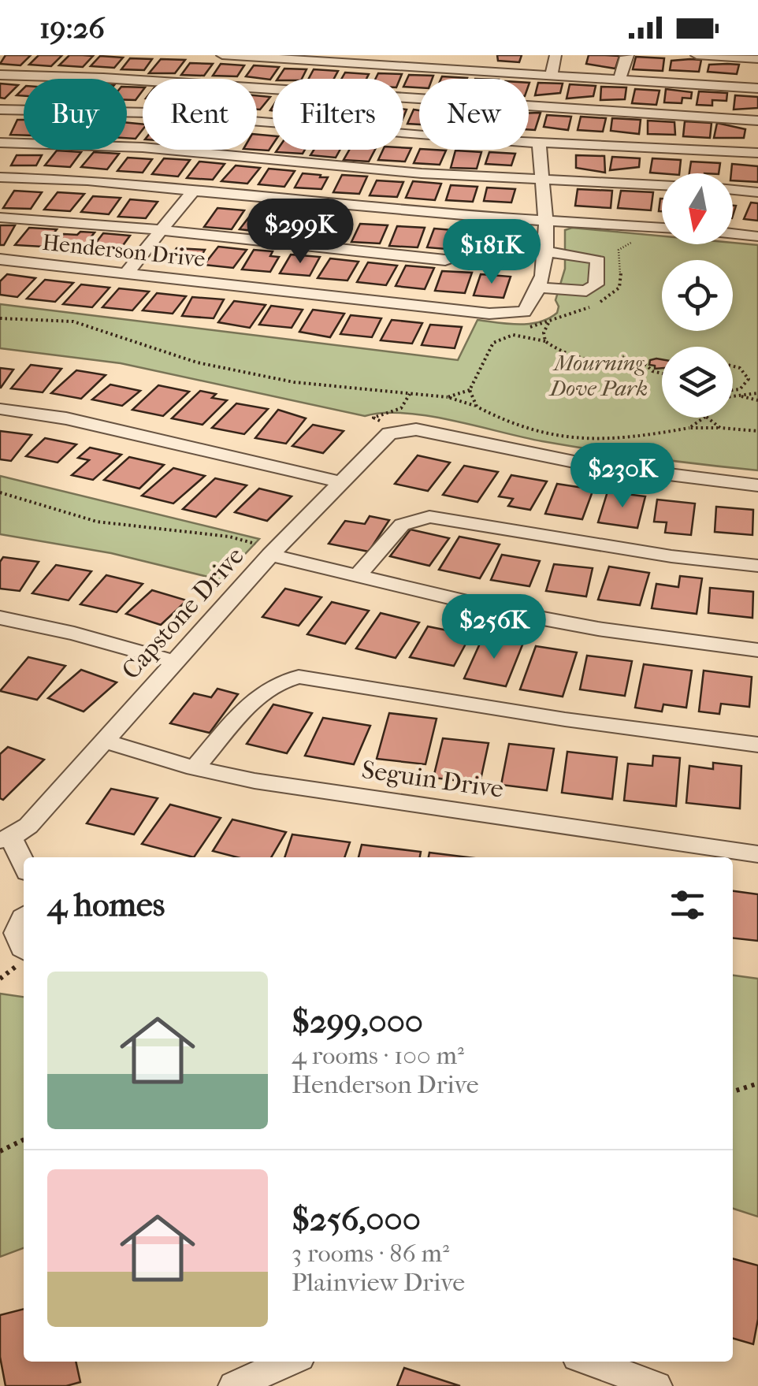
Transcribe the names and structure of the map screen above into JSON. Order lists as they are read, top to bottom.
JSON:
{
  "streets": {
    "street": ["Henderson Drive", "Capstone Drive", "Seguin Drive"]
  },
  "crossings": [
    ["Capstone Drive", "Seguin Drive"]
  ],
  "parks": ["Mourning Dove Park"],
  "north": "bottom",
  "page": {
    "status": "19:26",
    "chip": [
      "Buy",
      "Rent",
      "Filters",
      "New"
    ],
    "price": [
      "$299K",
      "$181K",
      "$230K",
      "$256K"
    ],
    "heading": "4 homes",
    "list": [
      {
        "name": "$299,000",
        "note": "4 rooms · 100 m² · Henderson Drive"
      },
      {
        "name": "$256,000",
        "note": "3 rooms · 86 m² · Plainview Drive"
      }
    ]
  }
}
